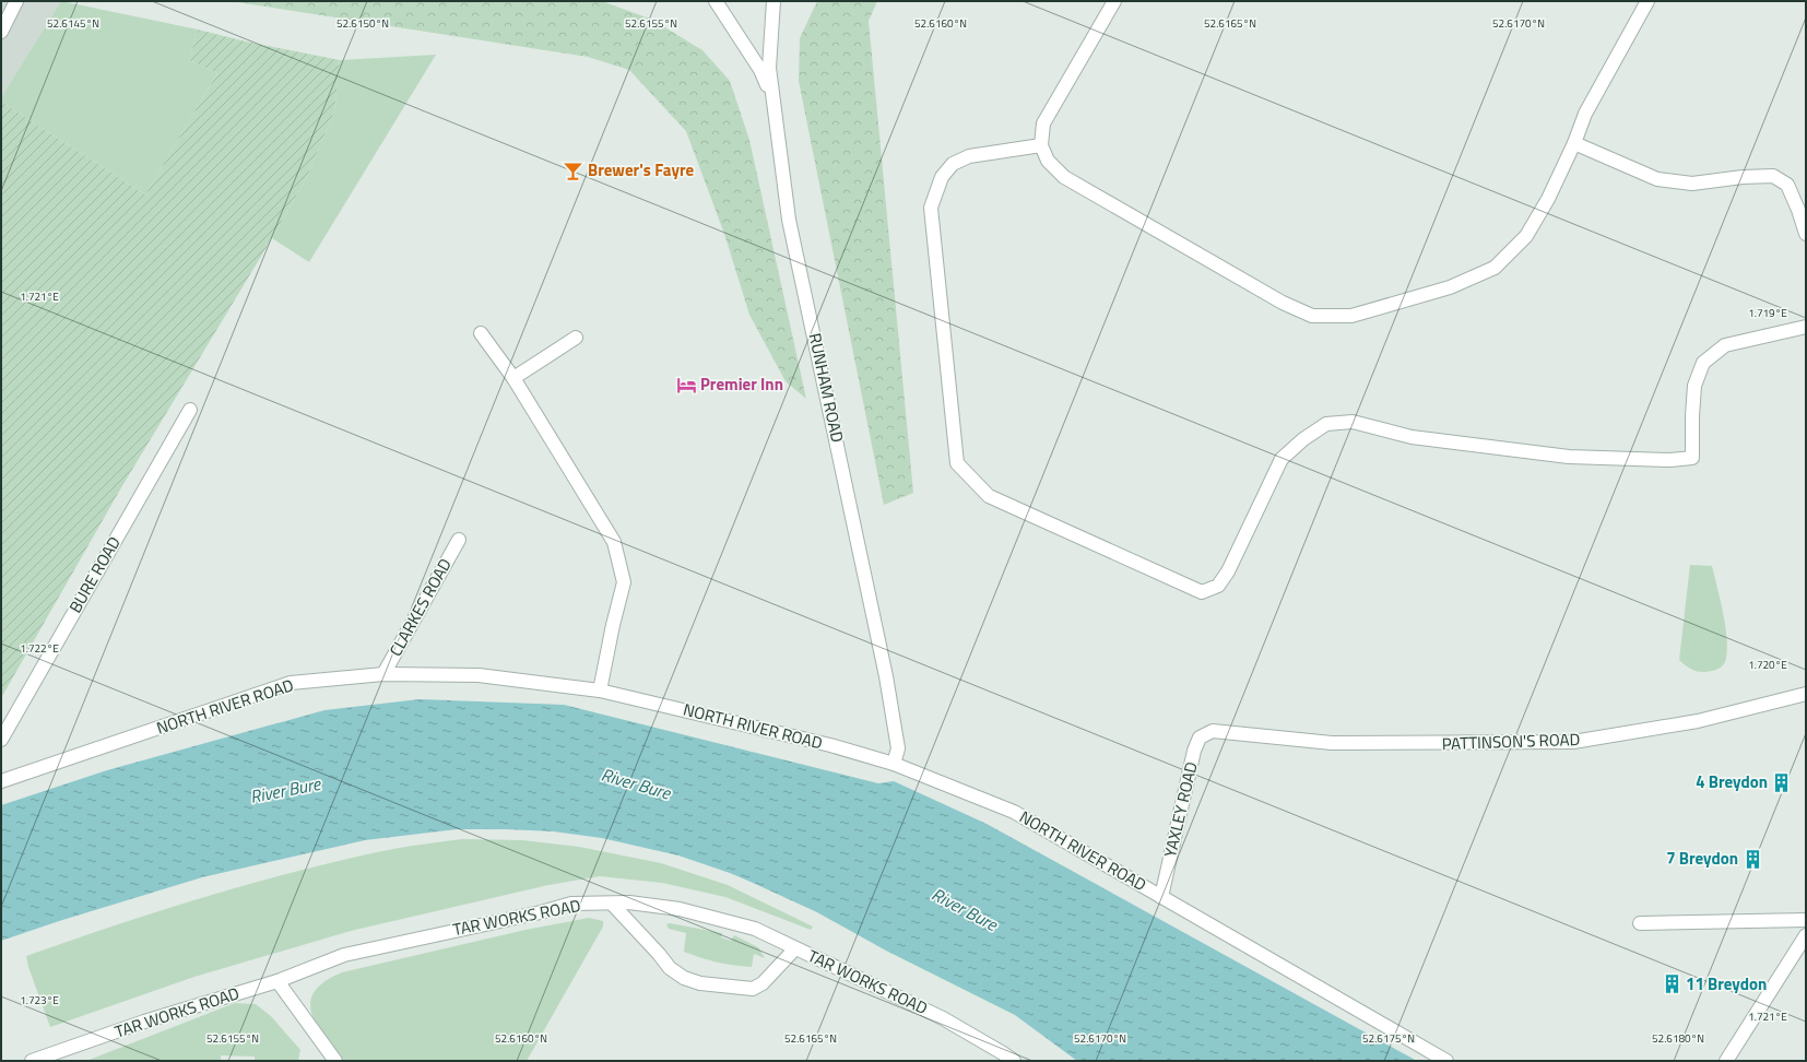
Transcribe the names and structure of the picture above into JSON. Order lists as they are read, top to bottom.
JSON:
{
  "streets": {
    "street": [
      "RUNHAM ROAD",
      "BURE ROAD",
      "CLARKES ROAD",
      "NORTH RIVER ROAD",
      "PATTINSON'S ROAD",
      "YAXLEY ROAD",
      "TAR WORKS ROAD"
    ]
  },
  "crossings": [
    ["RUNHAM ROAD", "NORTH RIVER ROAD"],
    ["CLARKES ROAD", "NORTH RIVER ROAD"],
    ["NORTH RIVER ROAD", "YAXLEY ROAD"],
    ["PATTINSON'S ROAD", "YAXLEY ROAD"]
  ],
  "water": ["River Bure"],
  "places": {
    "bar": ["Brewer's Fayre"],
    "hotel": ["Premier Inn"],
    "building": ["4 Breydon", "7 Breydon", "11 Breydon"]
  },
  "coordinates": [
    "52.6150°N",
    "52.6145°N",
    "52.6155°N",
    "52.6160°N",
    "52.6165°N",
    "52.6170°N",
    "1.721°E",
    "1.719°E",
    "1.722°E",
    "1.720°E",
    "1.723°E",
    "52.6175°N",
    "52.6180°N"
  ]
}
